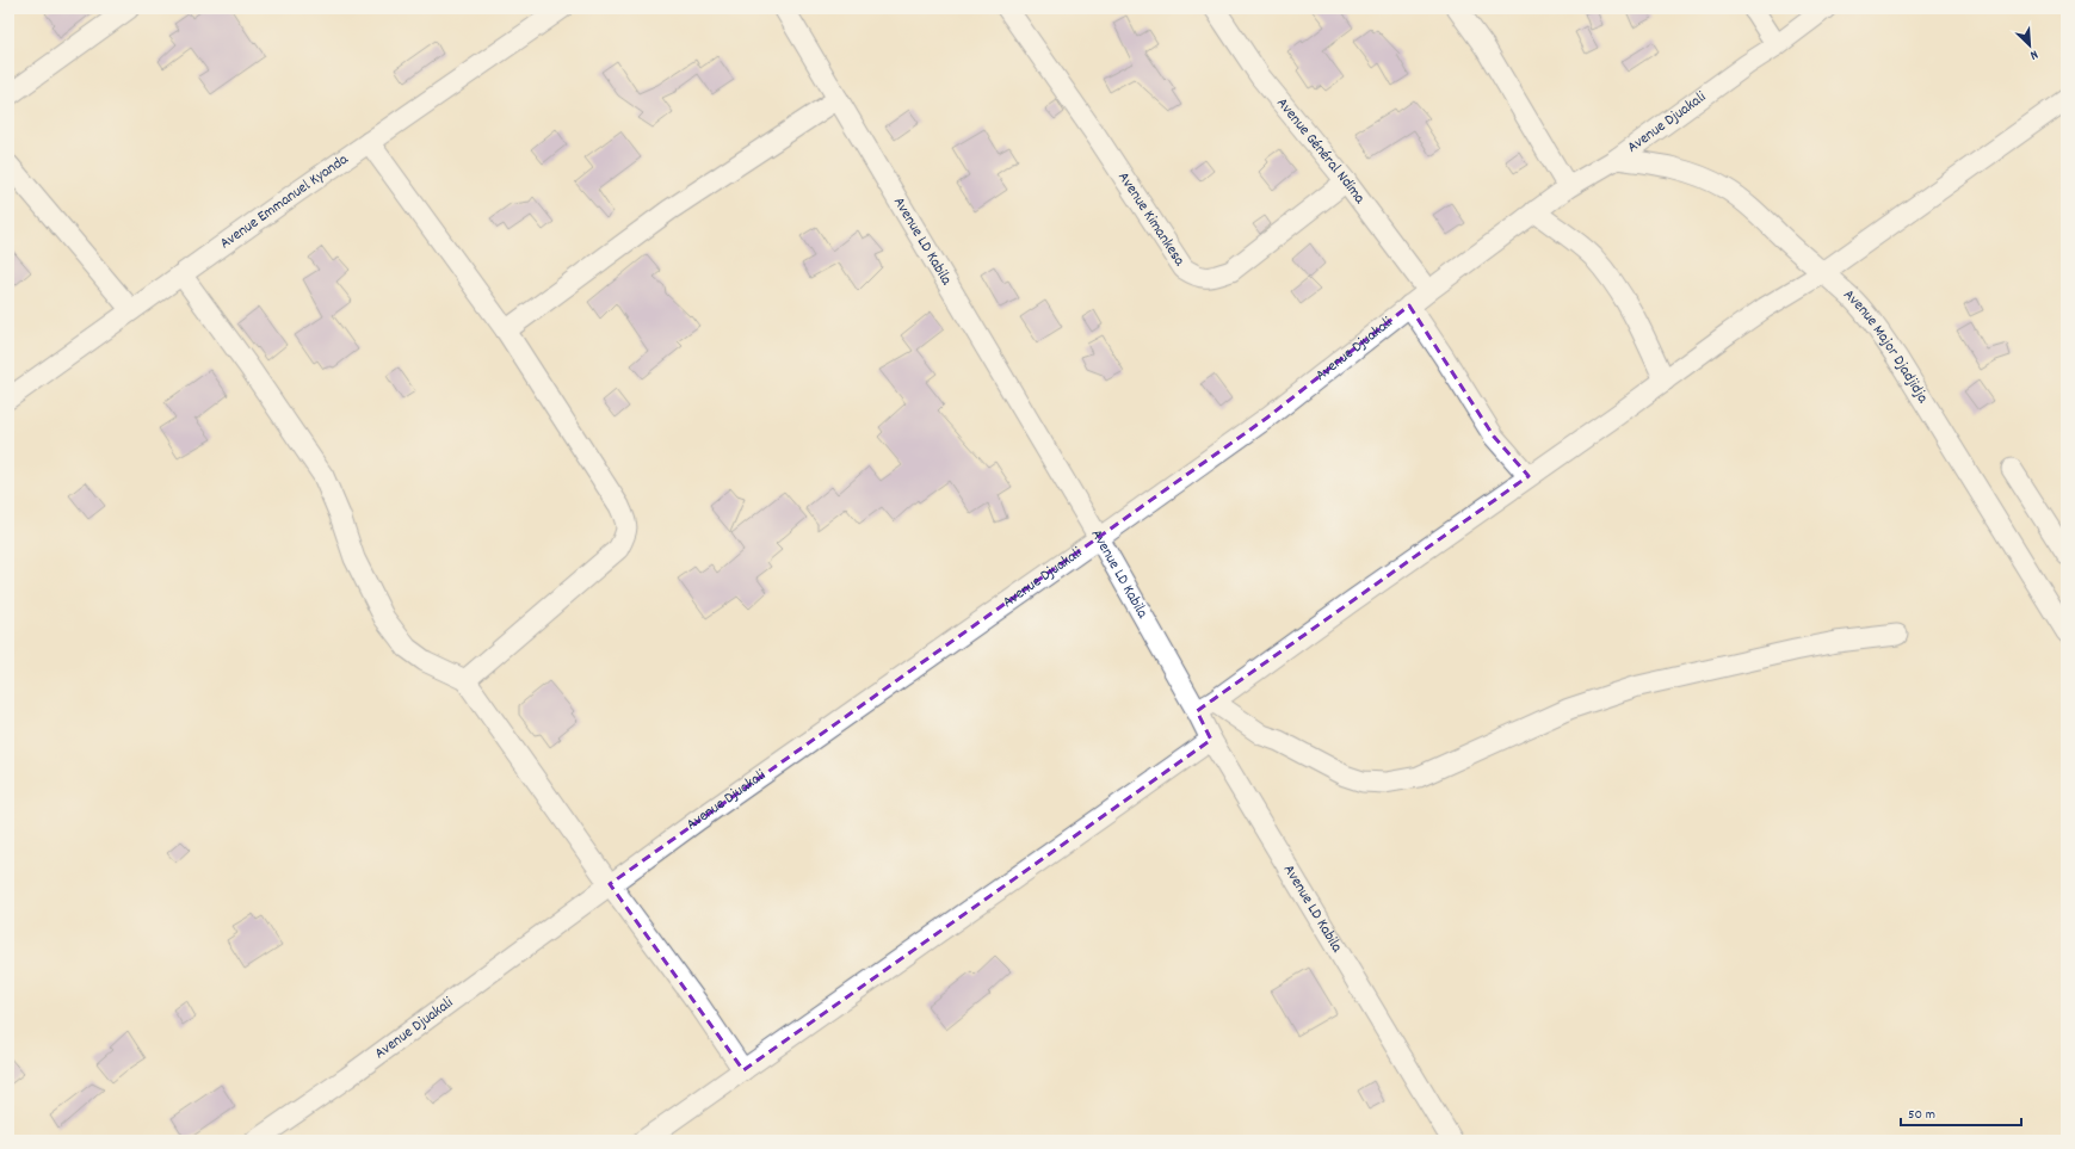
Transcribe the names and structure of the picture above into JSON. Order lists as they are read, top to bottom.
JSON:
{
  "streets": {
    "street": [
      "Avenue Djuakali",
      "Avenue Général Ndima",
      "Avenue Emmanuel Kyanda",
      "Avenue Kimankesa",
      "Avenue LD Kabila",
      "Avenue Major Djadjidja"
    ]
  },
  "crossings": [
    ["Avenue Djuakali", "Avenue Général Ndima"],
    ["Avenue Djuakali", "Avenue LD Kabila"],
    ["Avenue Djuakali", "Avenue Major Djadjidja"],
    ["Avenue Général Ndima", "Avenue Kimankesa"]
  ],
  "scale_bar": "50 m",
  "north": "bottom right"
}
